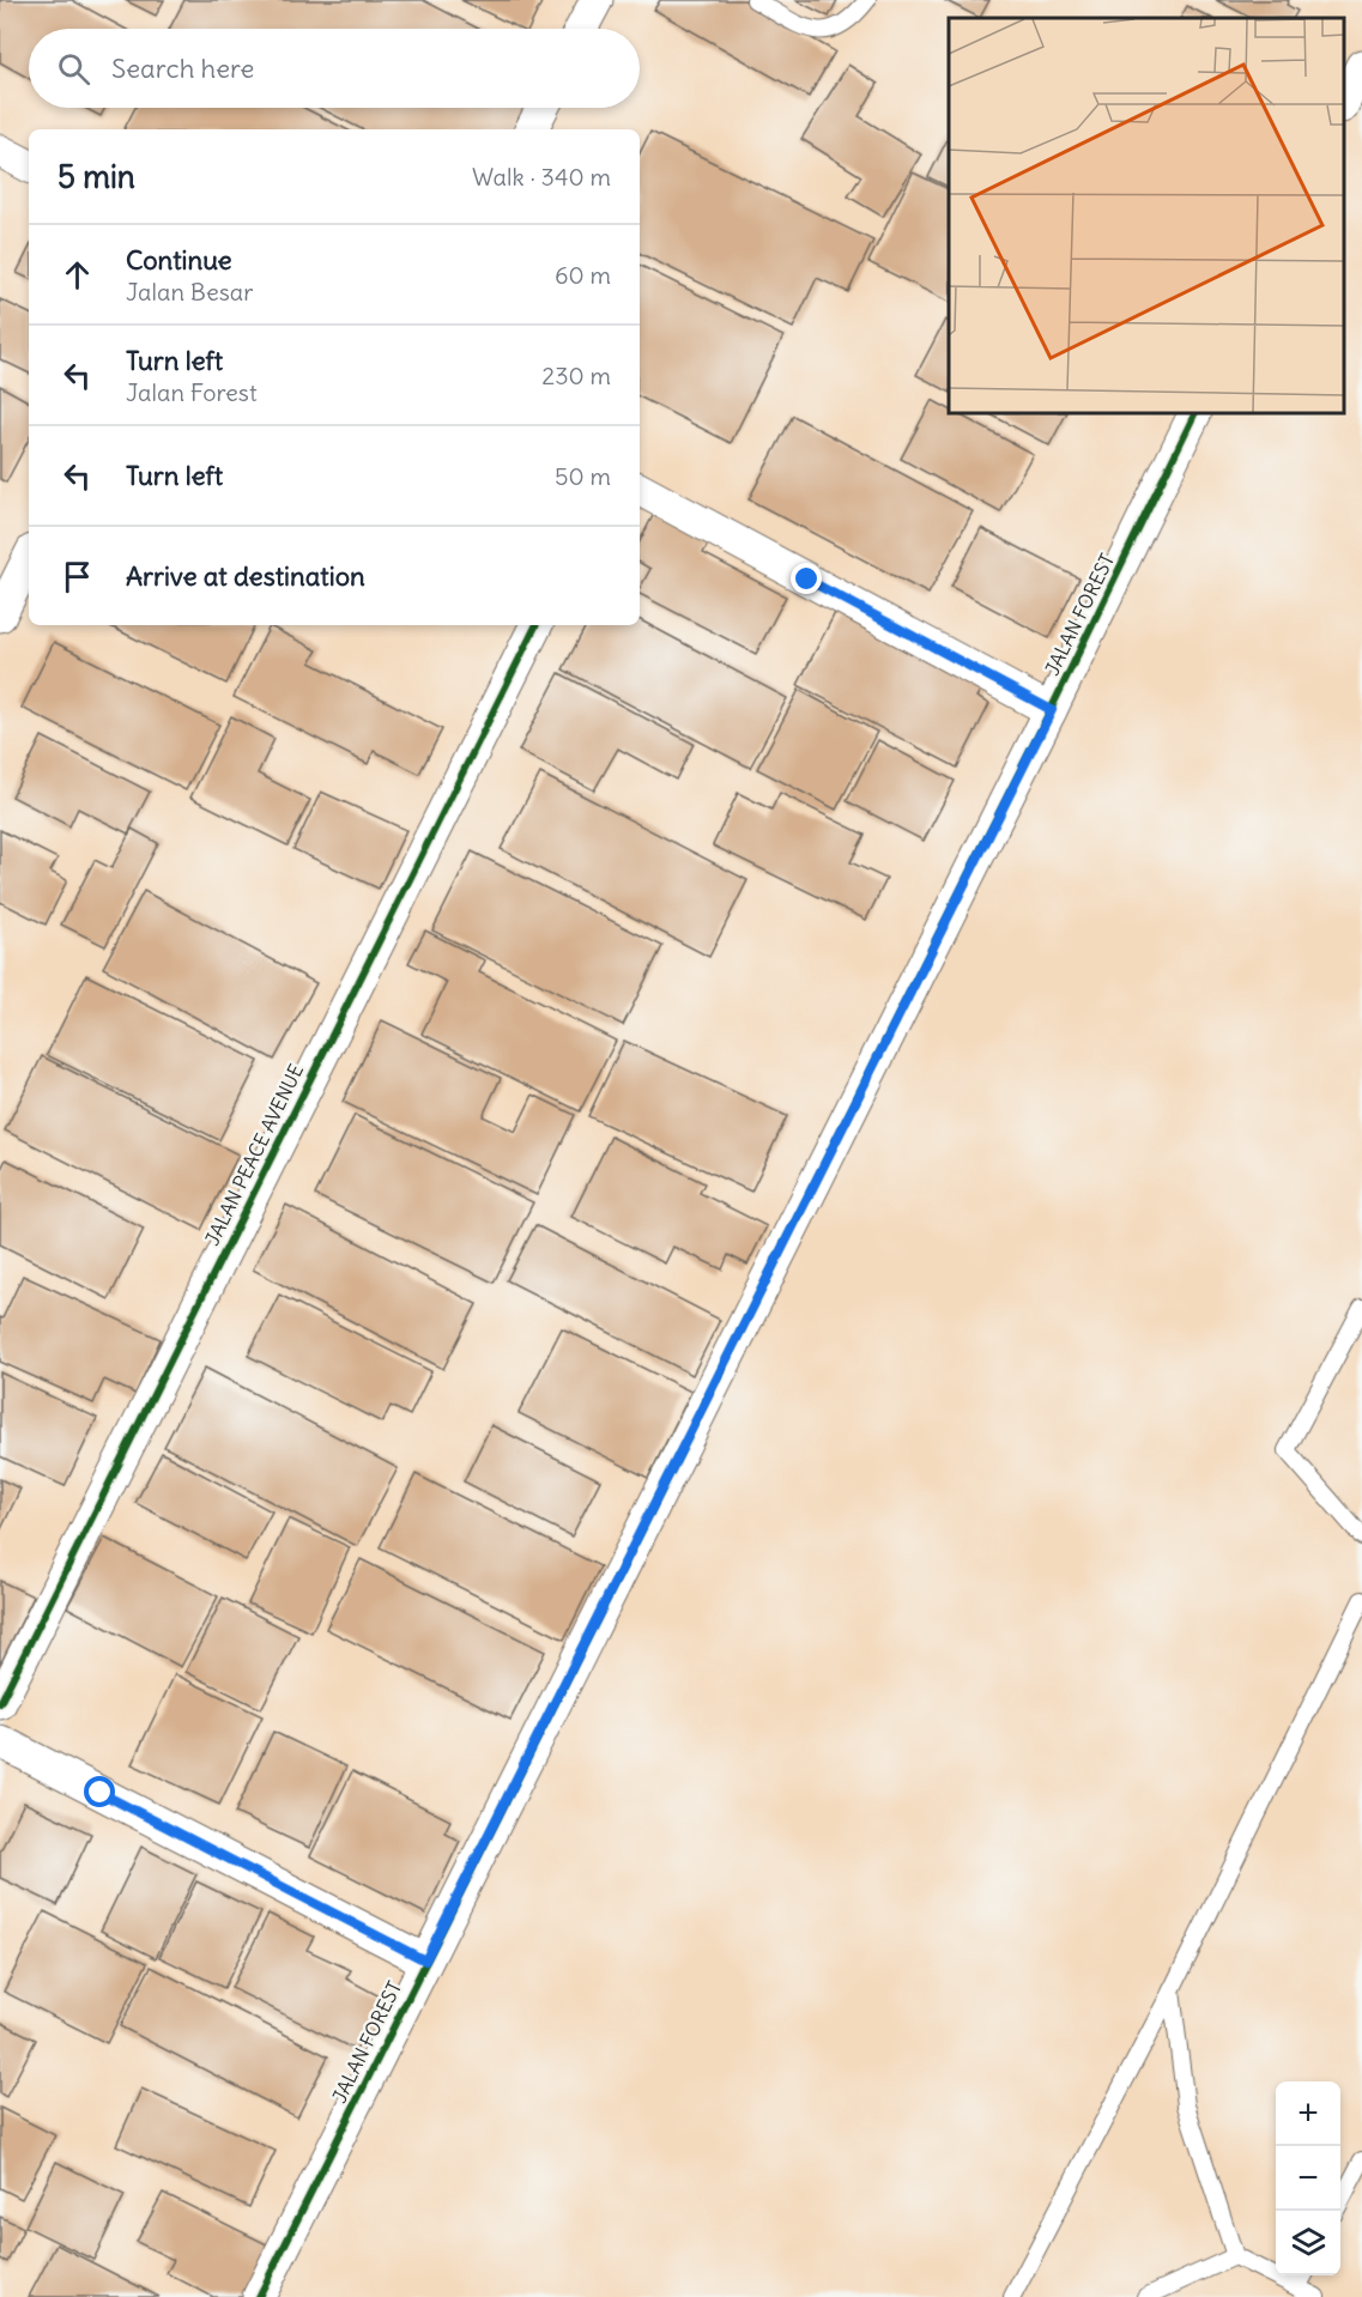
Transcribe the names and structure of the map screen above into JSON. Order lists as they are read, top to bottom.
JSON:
{
  "streets": {
    "street": ["JALAN FOREST", "JALAN PEACE AVENUE"]
  },
  "page": {
    "search": "Search here",
    "heading": ["5 min", "Walk · 340 m"],
    "list": [
      ["Continue", "Jalan Besar", "60 m"],
      ["Turn left", "Jalan Forest", "230 m"],
      ["Turn left", "50 m"],
      "Arrive at destination"
    ],
    "map_buttons": ["+", "−"]
  }
}
